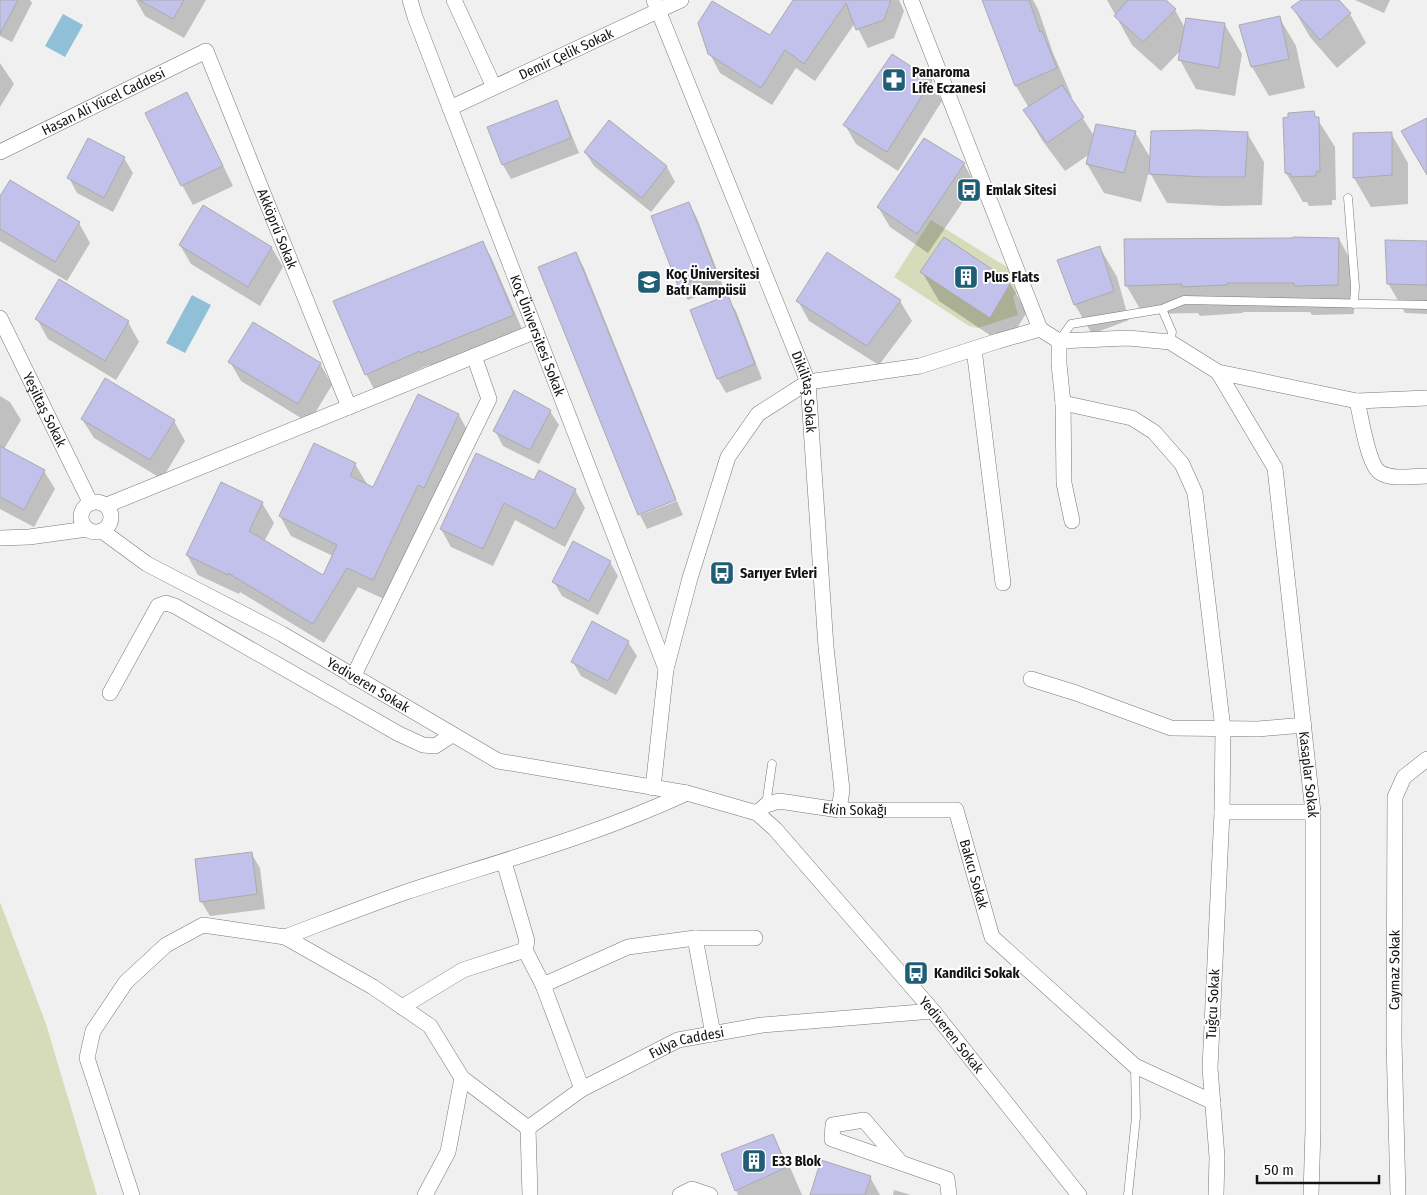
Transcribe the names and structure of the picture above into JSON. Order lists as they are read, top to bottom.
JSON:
{
  "streets": {
    "street": [
      "Demir Çelik Sokak",
      "Hasan Ali Yücel Caddesi",
      "Akköprü Sokak",
      "Koç Üniversitesi Sokak",
      "Dikilitaş Sokak",
      "Yeşiltaş Sokak",
      "Yediveren Sokak",
      "Kasaplar Sokak",
      "Ekin Sokağı",
      "Bakıcı Sokak",
      "Caymaz Sokak",
      "Tuğcu Sokak",
      "Fulya Caddesi"
    ]
  },
  "crossings": [
    ["Demir Çelik Sokak", "Koç Üniversitesi Sokak"],
    ["Demir Çelik Sokak", "Dikilitaş Sokak"],
    ["Hasan Ali Yücel Caddesi", "Akköprü Sokak"],
    ["Dikilitaş Sokak", "Ekin Sokağı"],
    ["Yeşiltaş Sokak", "Yediveren Sokak"],
    ["Yediveren Sokak", "Ekin Sokağı"],
    ["Yediveren Sokak", "Fulya Caddesi"],
    ["Ekin Sokağı", "Bakıcı Sokak"]
  ],
  "places": {
    "pharmacy": ["Panaroma Life Eczanesi"],
    "bus stop": ["Emlak Sitesi", "Sarıyer Evleri", "Kandilci Sokak"],
    "building": ["Plus Flats", "E33 Blok"],
    "school or university": ["Koç Üniversitesi Batı Kampüsü"]
  },
  "scale_bar": "50 m"
}
